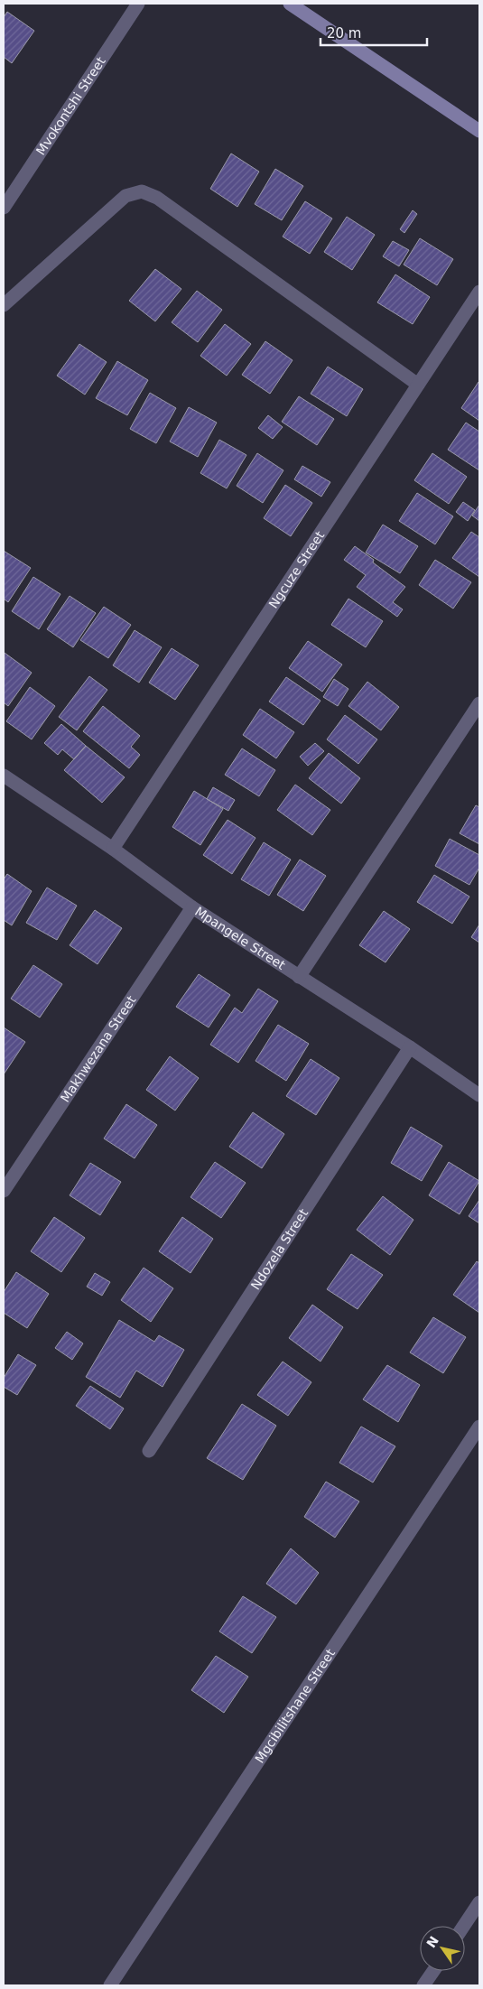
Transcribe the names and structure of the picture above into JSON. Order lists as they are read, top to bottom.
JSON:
{
  "streets": {
    "street": [
      "Mvokontshi Street",
      "Ngcuze Street",
      "Mpangele Street",
      "Makhwezana Street",
      "Ndozela Street",
      "Mgcibilitshane Street"
    ]
  },
  "crossings": [
    ["Ngcuze Street", "Mpangele Street"],
    ["Mpangele Street", "Makhwezana Street"],
    ["Mpangele Street", "Ndozela Street"]
  ],
  "scale_bar": "20 m",
  "north": "top left"
}
